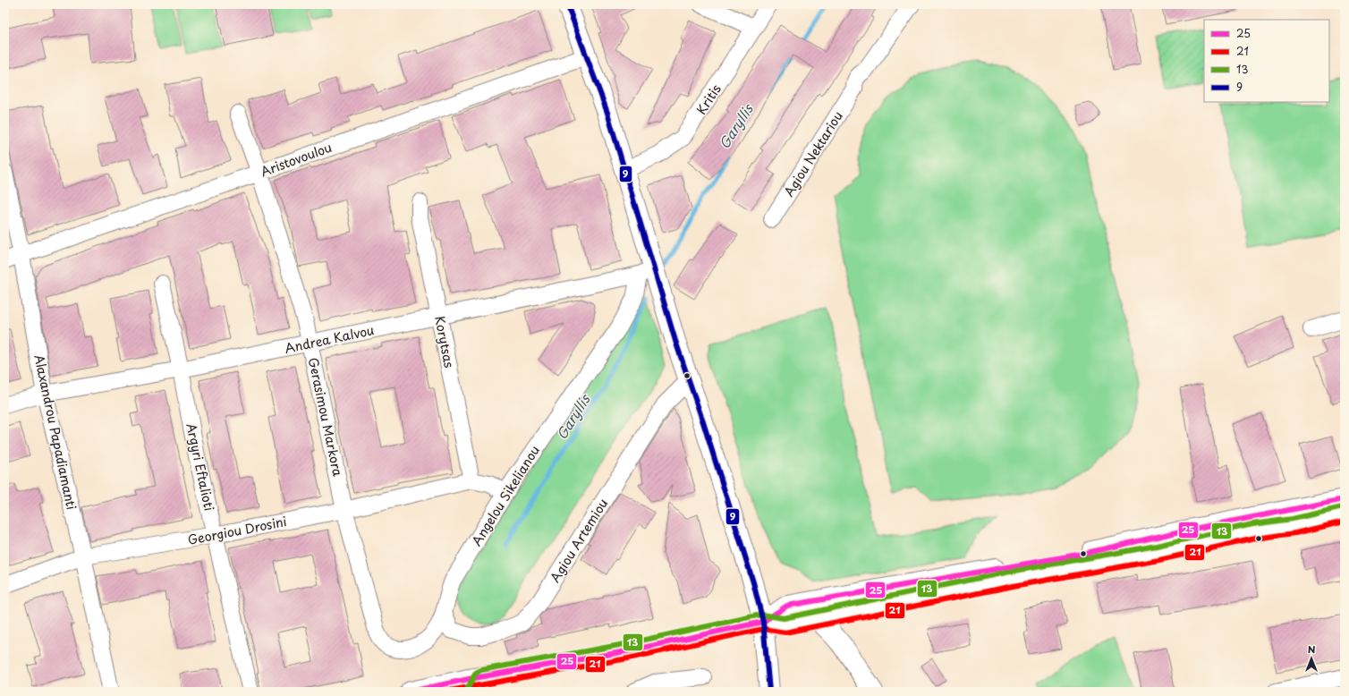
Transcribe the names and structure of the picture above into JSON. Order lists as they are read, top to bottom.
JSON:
{
  "streets": {
    "street": [
      "Kritis",
      "Agiou Nektariou",
      "Aristovoulou",
      "Andrea Kalvou",
      "Korytsas",
      "Gerasimou Markora",
      "Alaxandrou Papadiamanti",
      "Argyri Eftalioti",
      "Angelou Sikelianou",
      "Georgiou Drosini",
      "Agiou Artemiou"
    ]
  },
  "crossings": [
    ["Aristovoulou", "Gerasimou Markora"],
    ["Aristovoulou", "Alaxandrou Papadiamanti"],
    ["Andrea Kalvou", "Korytsas"],
    ["Andrea Kalvou", "Gerasimou Markora"],
    ["Andrea Kalvou", "Alaxandrou Papadiamanti"],
    ["Andrea Kalvou", "Argyri Eftalioti"],
    ["Andrea Kalvou", "Angelou Sikelianou"],
    ["Korytsas", "Georgiou Drosini"],
    ["Gerasimou Markora", "Angelou Sikelianou"],
    ["Gerasimou Markora", "Georgiou Drosini"],
    ["Alaxandrou Papadiamanti", "Georgiou Drosini"],
    ["Argyri Eftalioti", "Georgiou Drosini"],
    ["Angelou Sikelianou", "Agiou Artemiou"]
  ],
  "water": ["Garyllis"],
  "lines": [
    "transit line 9",
    "transit line 25",
    "transit line 13",
    "transit line 21"
  ],
  "legend": [
    "25",
    "21",
    "13",
    "9"
  ],
  "north": "top"
}
